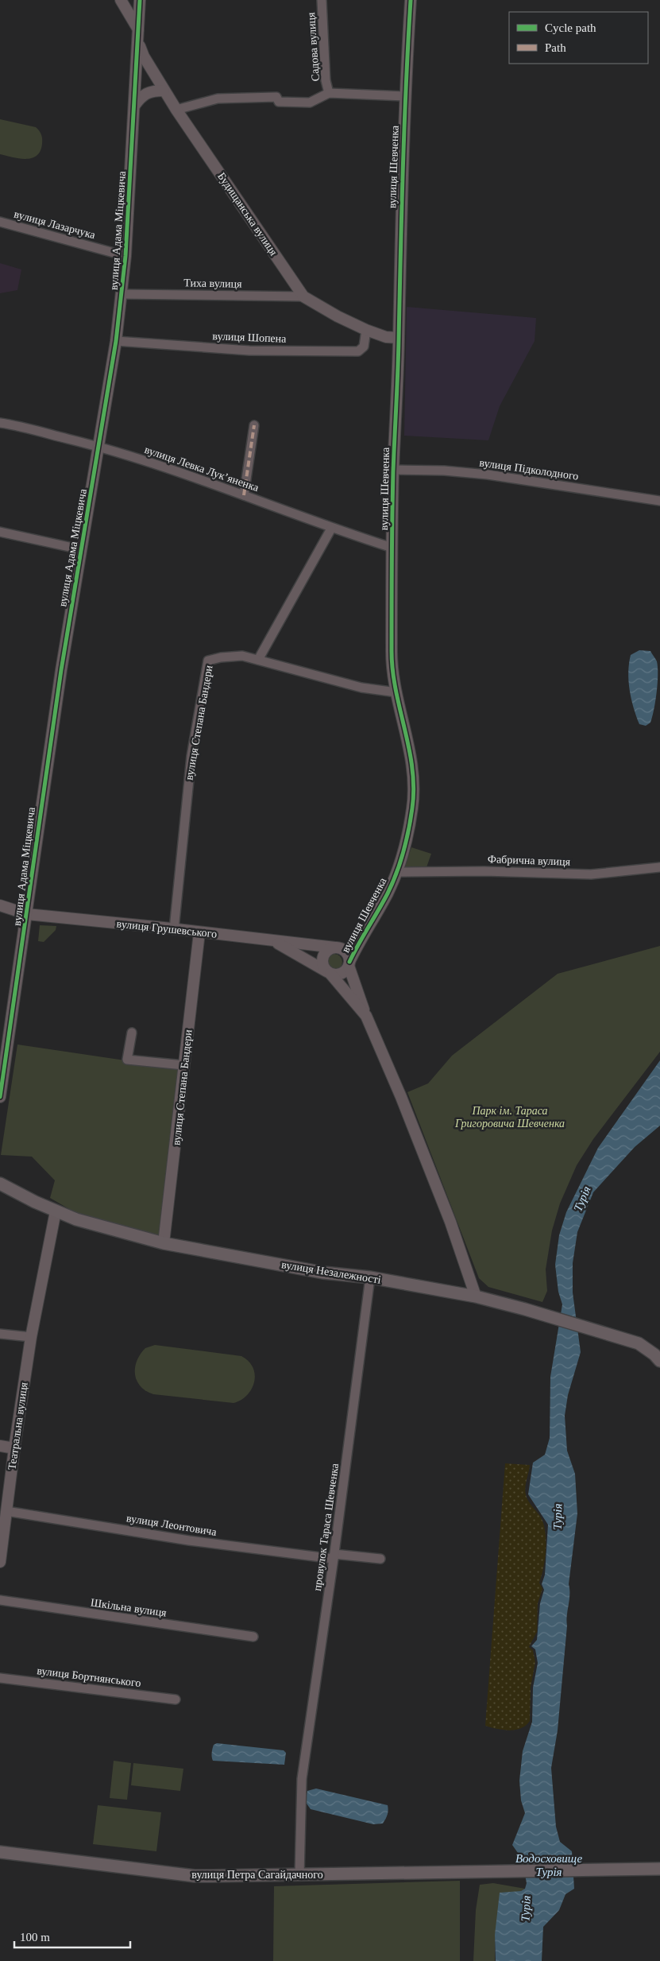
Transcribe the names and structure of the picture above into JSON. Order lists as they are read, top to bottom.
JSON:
{
  "streets": {
    "main road": ["вулиця Незалежності", "вулиця Петра Сагайдачного"],
    "street": [
      "Садова вулиця",
      "вулиця Шевченка",
      "Будищанська вулиця",
      "вулиця Лазарчука",
      "вулиця Адама Міцкевича",
      "Тиха вулиця",
      "вулиця Шопена",
      "вулиця Левка Лукʼяненка",
      "вулиця Підколодного",
      "вулиця Степана Бандери",
      "Фабрична вулиця",
      "вулиця Грушевського",
      "Театральна вулиця",
      "вулиця Леонтовича",
      "провулок Тараса Шевченка",
      "Шкільна вулиця",
      "вулиця Бортнянського"
    ]
  },
  "crossings": [
    ["вулиця Шевченка", "Будищанська вулиця"],
    ["вулиця Шевченка", "вулиця Левка Лукʼяненка"],
    ["вулиця Шевченка", "вулиця Підколодного"],
    ["вулиця Шевченка", "вулиця Степана Бандери"],
    ["вулиця Шевченка", "Фабрична вулиця"],
    ["вулиця Шевченка", "вулиця Грушевського"],
    ["Будищанська вулиця", "вулиця Адама Міцкевича"],
    ["Будищанська вулиця", "Тиха вулиця"],
    ["Будищанська вулиця", "вулиця Шопена"],
    ["вулиця Лазарчука", "вулиця Адама Міцкевича"],
    ["вулиця Адама Міцкевича", "Тиха вулиця"],
    ["вулиця Адама Міцкевича", "вулиця Шопена"],
    ["вулиця Адама Міцкевича", "вулиця Левка Лукʼяненка"],
    ["вулиця Адама Міцкевича", "вулиця Грушевського"],
    ["вулиця Степана Бандери", "вулиця Грушевського"],
    ["вулиця Степана Бандери", "вулиця Незалежності"],
    ["вулиця Незалежності", "Театральна вулиця"],
    ["вулиця Незалежності", "провулок Тараса Шевченка"],
    ["Театральна вулиця", "вулиця Леонтовича"],
    ["вулиця Леонтовича", "провулок Тараса Шевченка"],
    ["провулок Тараса Шевченка", "вулиця Петра Сагайдачного"]
  ],
  "water": ["Турія", "Водосховище Турія"],
  "parks": ["Парк ім. Тараса Григоровича Шевченка"],
  "legend": ["Cycle path", "Path"],
  "scale_bar": "100 m"
}
